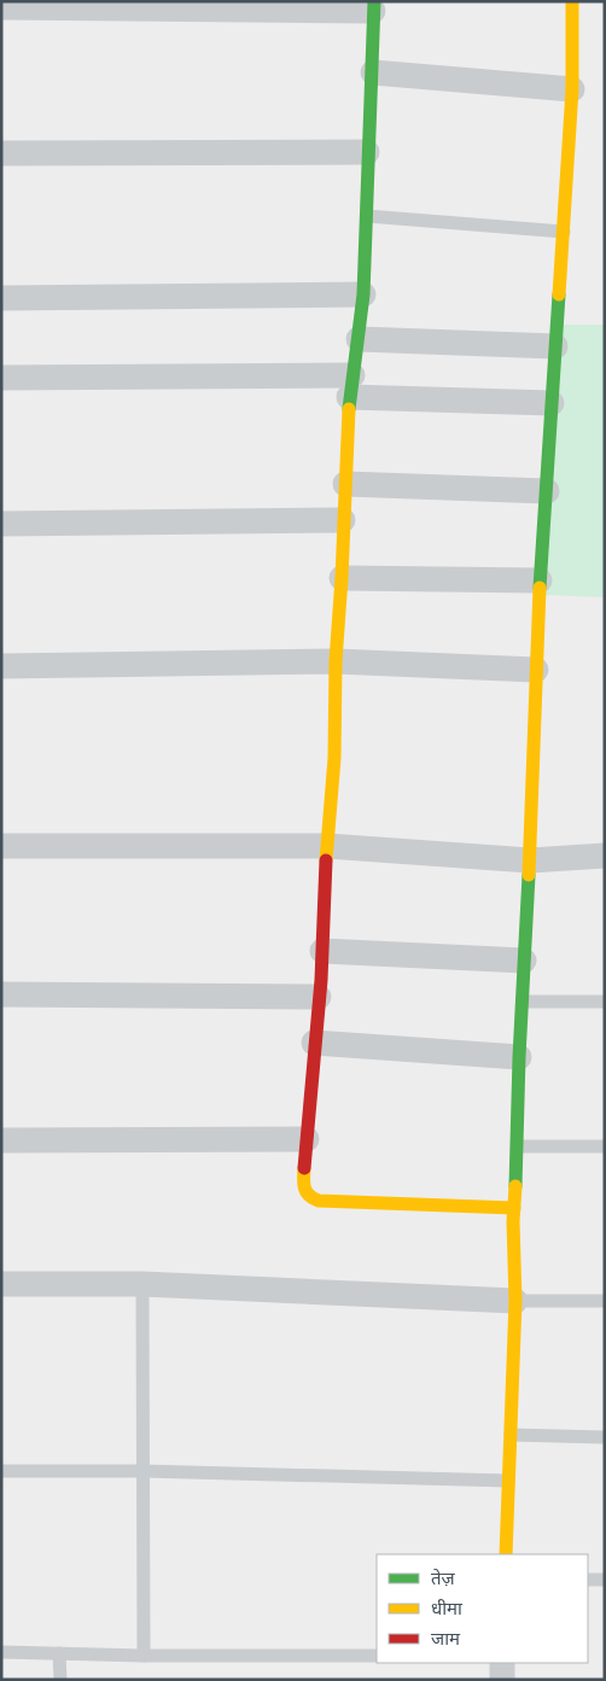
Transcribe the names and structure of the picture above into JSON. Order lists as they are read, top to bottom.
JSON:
{
  "legend": ["तेज़", "धीमा", "जाम"]
}
